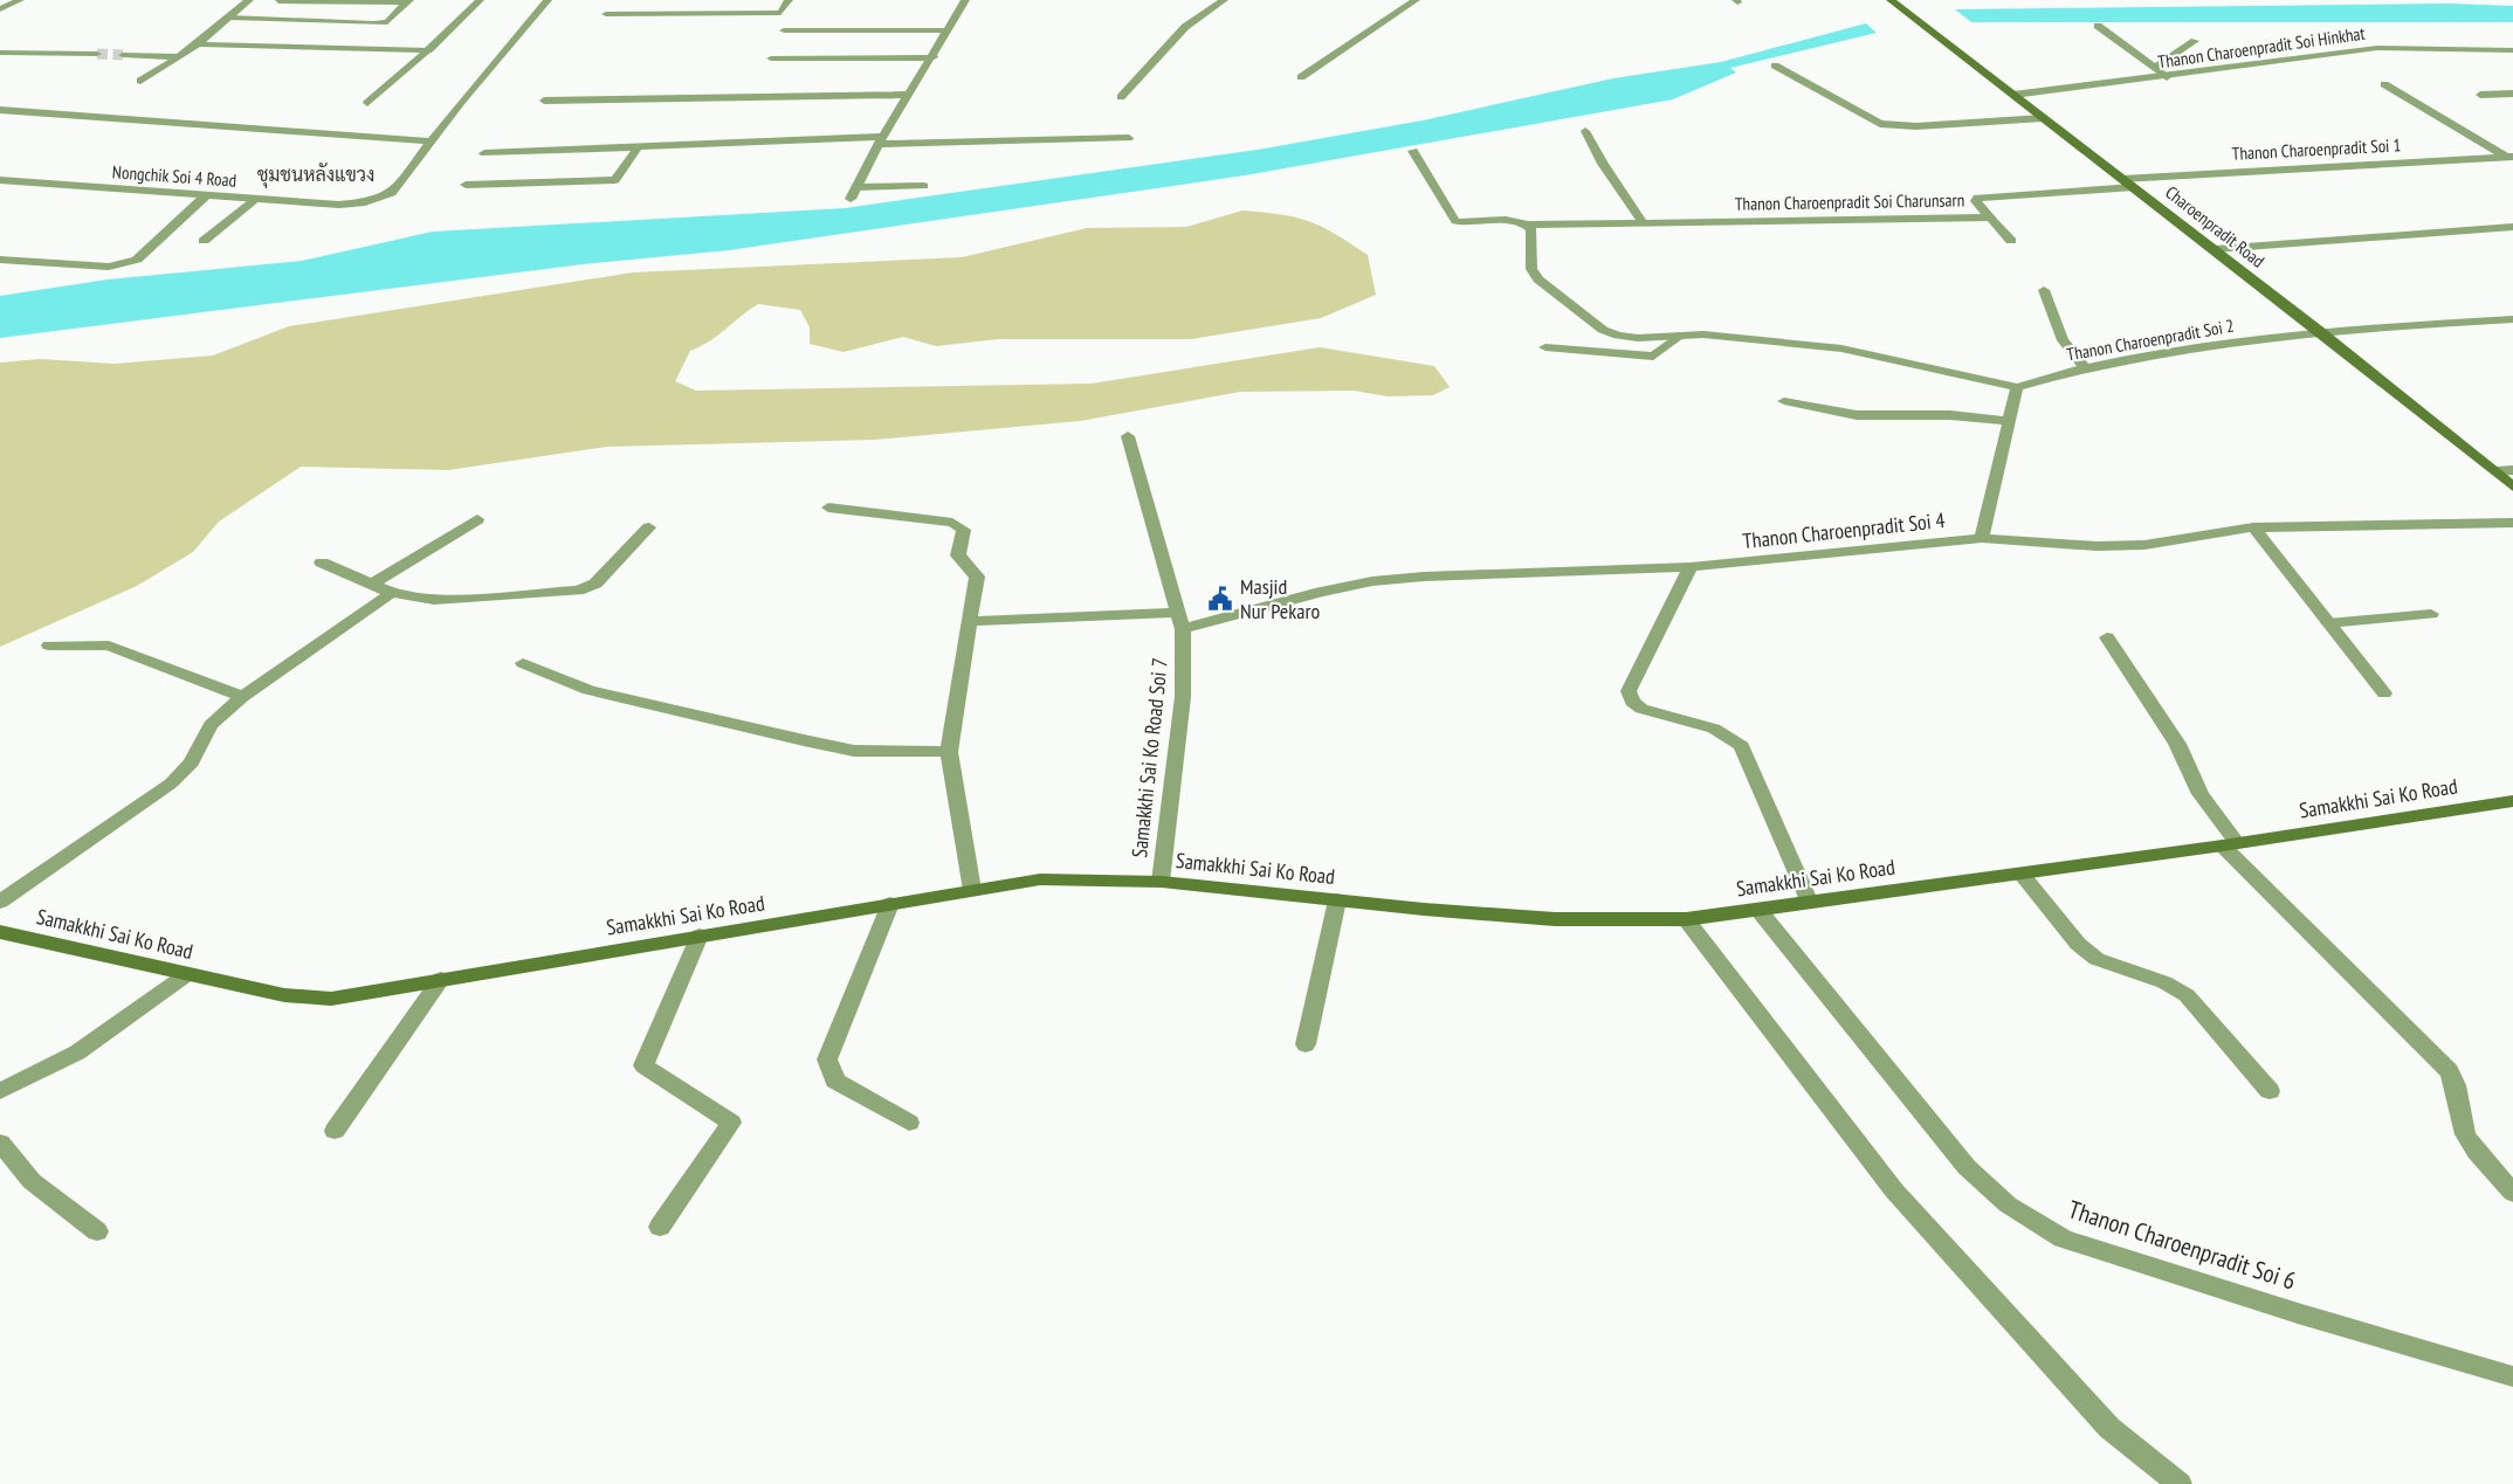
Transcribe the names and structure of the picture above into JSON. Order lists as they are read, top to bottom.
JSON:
{
  "streets": {
    "street": [
      "Thanon Charoenpradit Soi Hinkhat",
      "Thanon Charoenpradit Soi 1",
      "Nongchik Soi 4 Road",
      "Thanon Charoenpradit Soi Charunsarn",
      "Charoenpradit Road",
      "Thanon Charoenpradit Soi 2",
      "Thanon Charoenpradit Soi 4",
      "Samakkhi Sai Ko Road Soi 7",
      "Samakkhi Sai Ko Road",
      "Thanon Charoenpradit Soi 6"
    ]
  },
  "crossings": [
    ["Thanon Charoenpradit Soi Hinkhat", "Charoenpradit Road"],
    ["Thanon Charoenpradit Soi 1", "Charoenpradit Road"],
    ["Thanon Charoenpradit Soi Charunsarn", "Charoenpradit Road"],
    ["Charoenpradit Road", "Thanon Charoenpradit Soi 2"],
    ["Thanon Charoenpradit Soi 4", "Samakkhi Sai Ko Road Soi 7"],
    ["Samakkhi Sai Ko Road Soi 7", "Samakkhi Sai Ko Road"],
    ["Samakkhi Sai Ko Road", "Thanon Charoenpradit Soi 6"]
  ],
  "districts": ["ชุมชนหลังแขวง"],
  "places": {
    "public building": ["Masjid Nur Pekaro"]
  }
}
